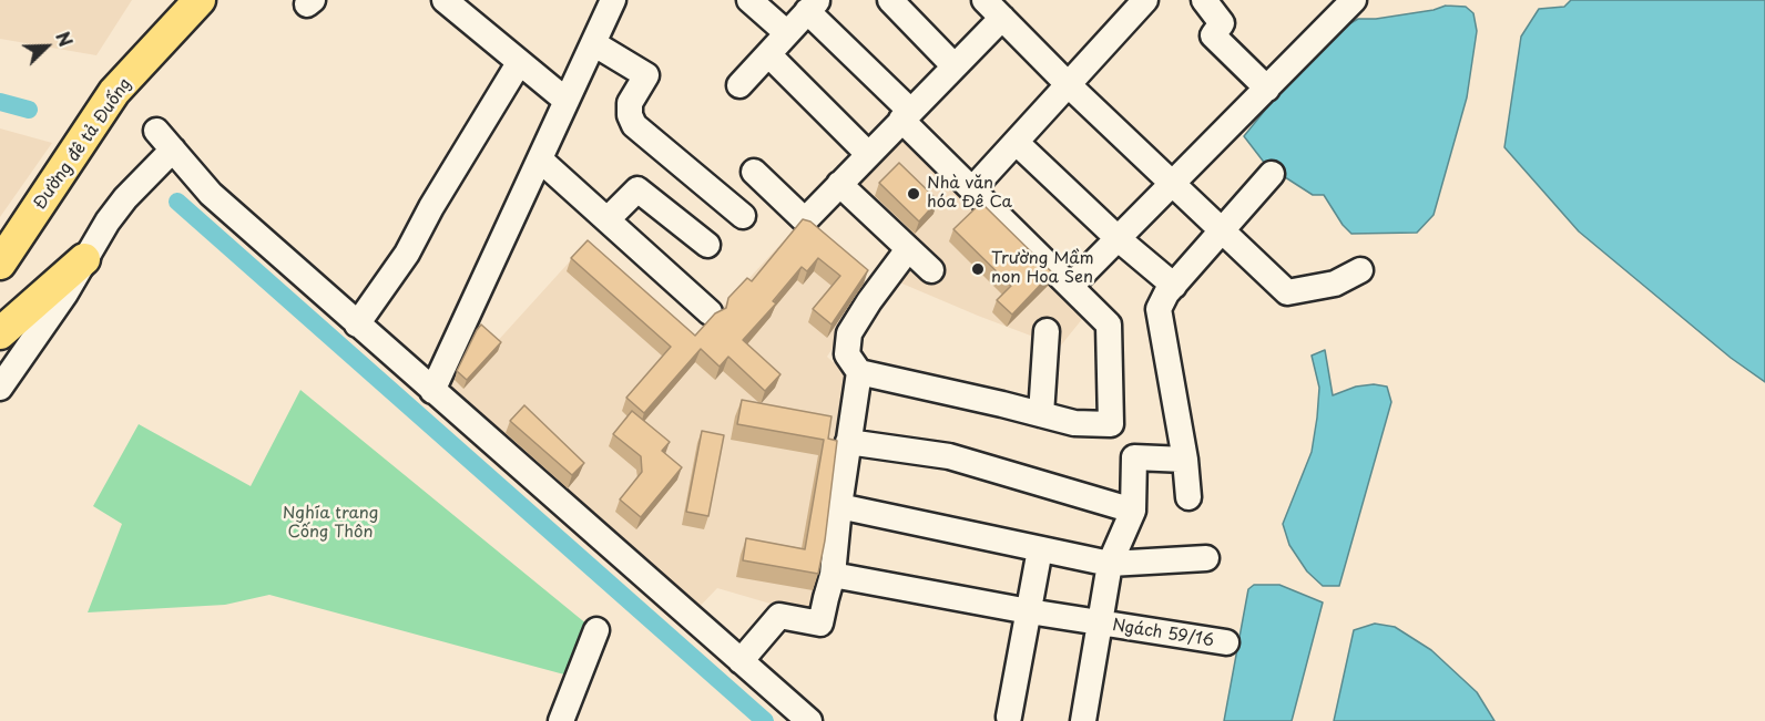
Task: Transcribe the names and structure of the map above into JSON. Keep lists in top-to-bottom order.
{
  "streets": {
    "main road": ["Đường đê tả Đuống"],
    "street": ["Ngách 59/16"]
  },
  "parks": ["Nghĩa trang Cống Thôn"],
  "places": ["Nhà văn hóa Đê Ca", "Trường Mầm non Hoa Sen"],
  "north": "top right"
}
